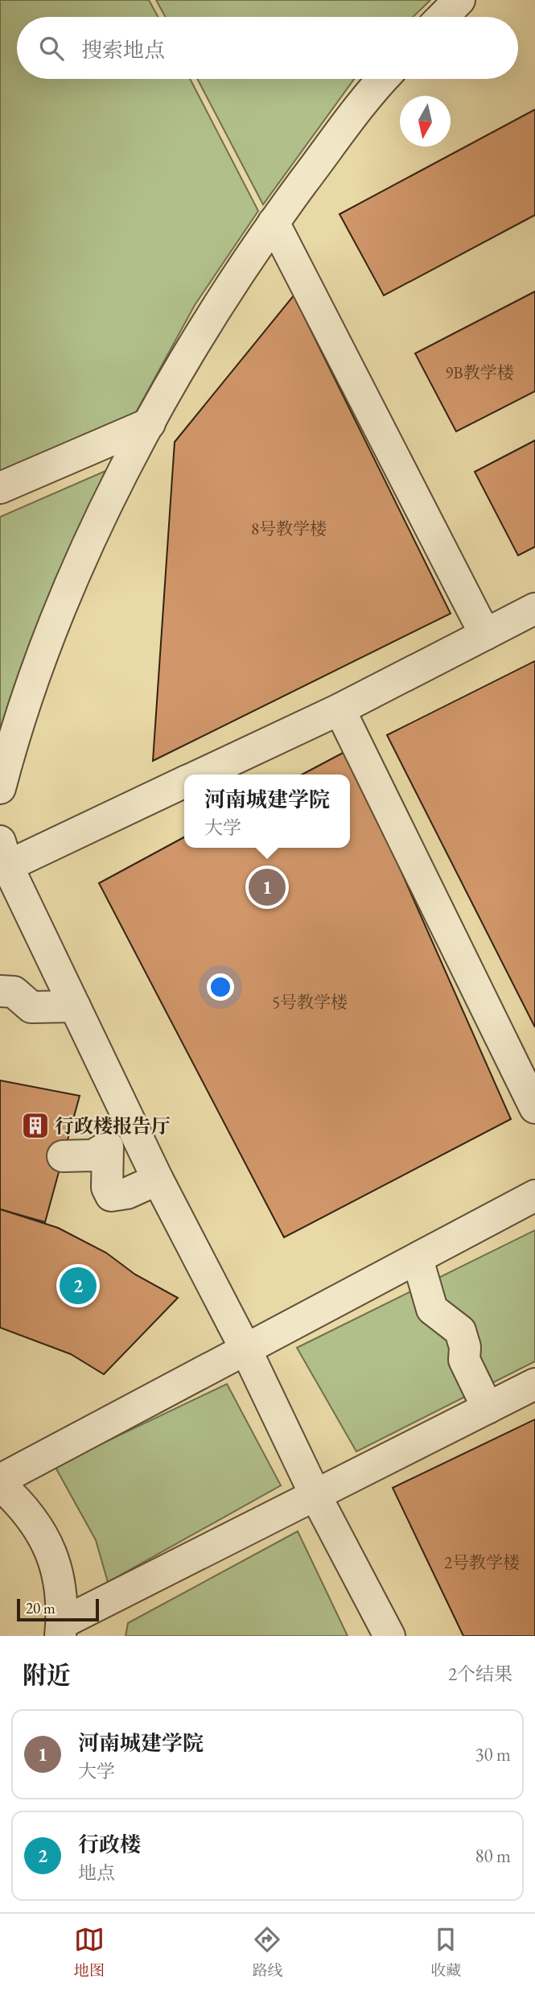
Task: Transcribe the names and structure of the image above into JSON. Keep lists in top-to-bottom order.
{
  "places": {
    "building": ["行政楼报告厅"]
  },
  "house_numbers": [
    "9B教学楼",
    "8号教学楼",
    "5号教学楼",
    "2号教学楼"
  ],
  "scale_bar": "20 m",
  "north": "bottom",
  "page": {
    "search": "搜索地点",
    "popup": ["河南城建学院", "大学"],
    "pins": ["1", "2"],
    "scale": "20 m",
    "heading": ["附近", "2个结果"],
    "list": [
      {
        "mark": "1",
        "name": "河南城建学院",
        "note": "大学",
        "value": "30 m"
      },
      {
        "mark": "2",
        "name": "行政楼",
        "note": "地点",
        "value": "80 m"
      }
    ],
    "nav": ["地图", "路线", "收藏"]
  }
}
